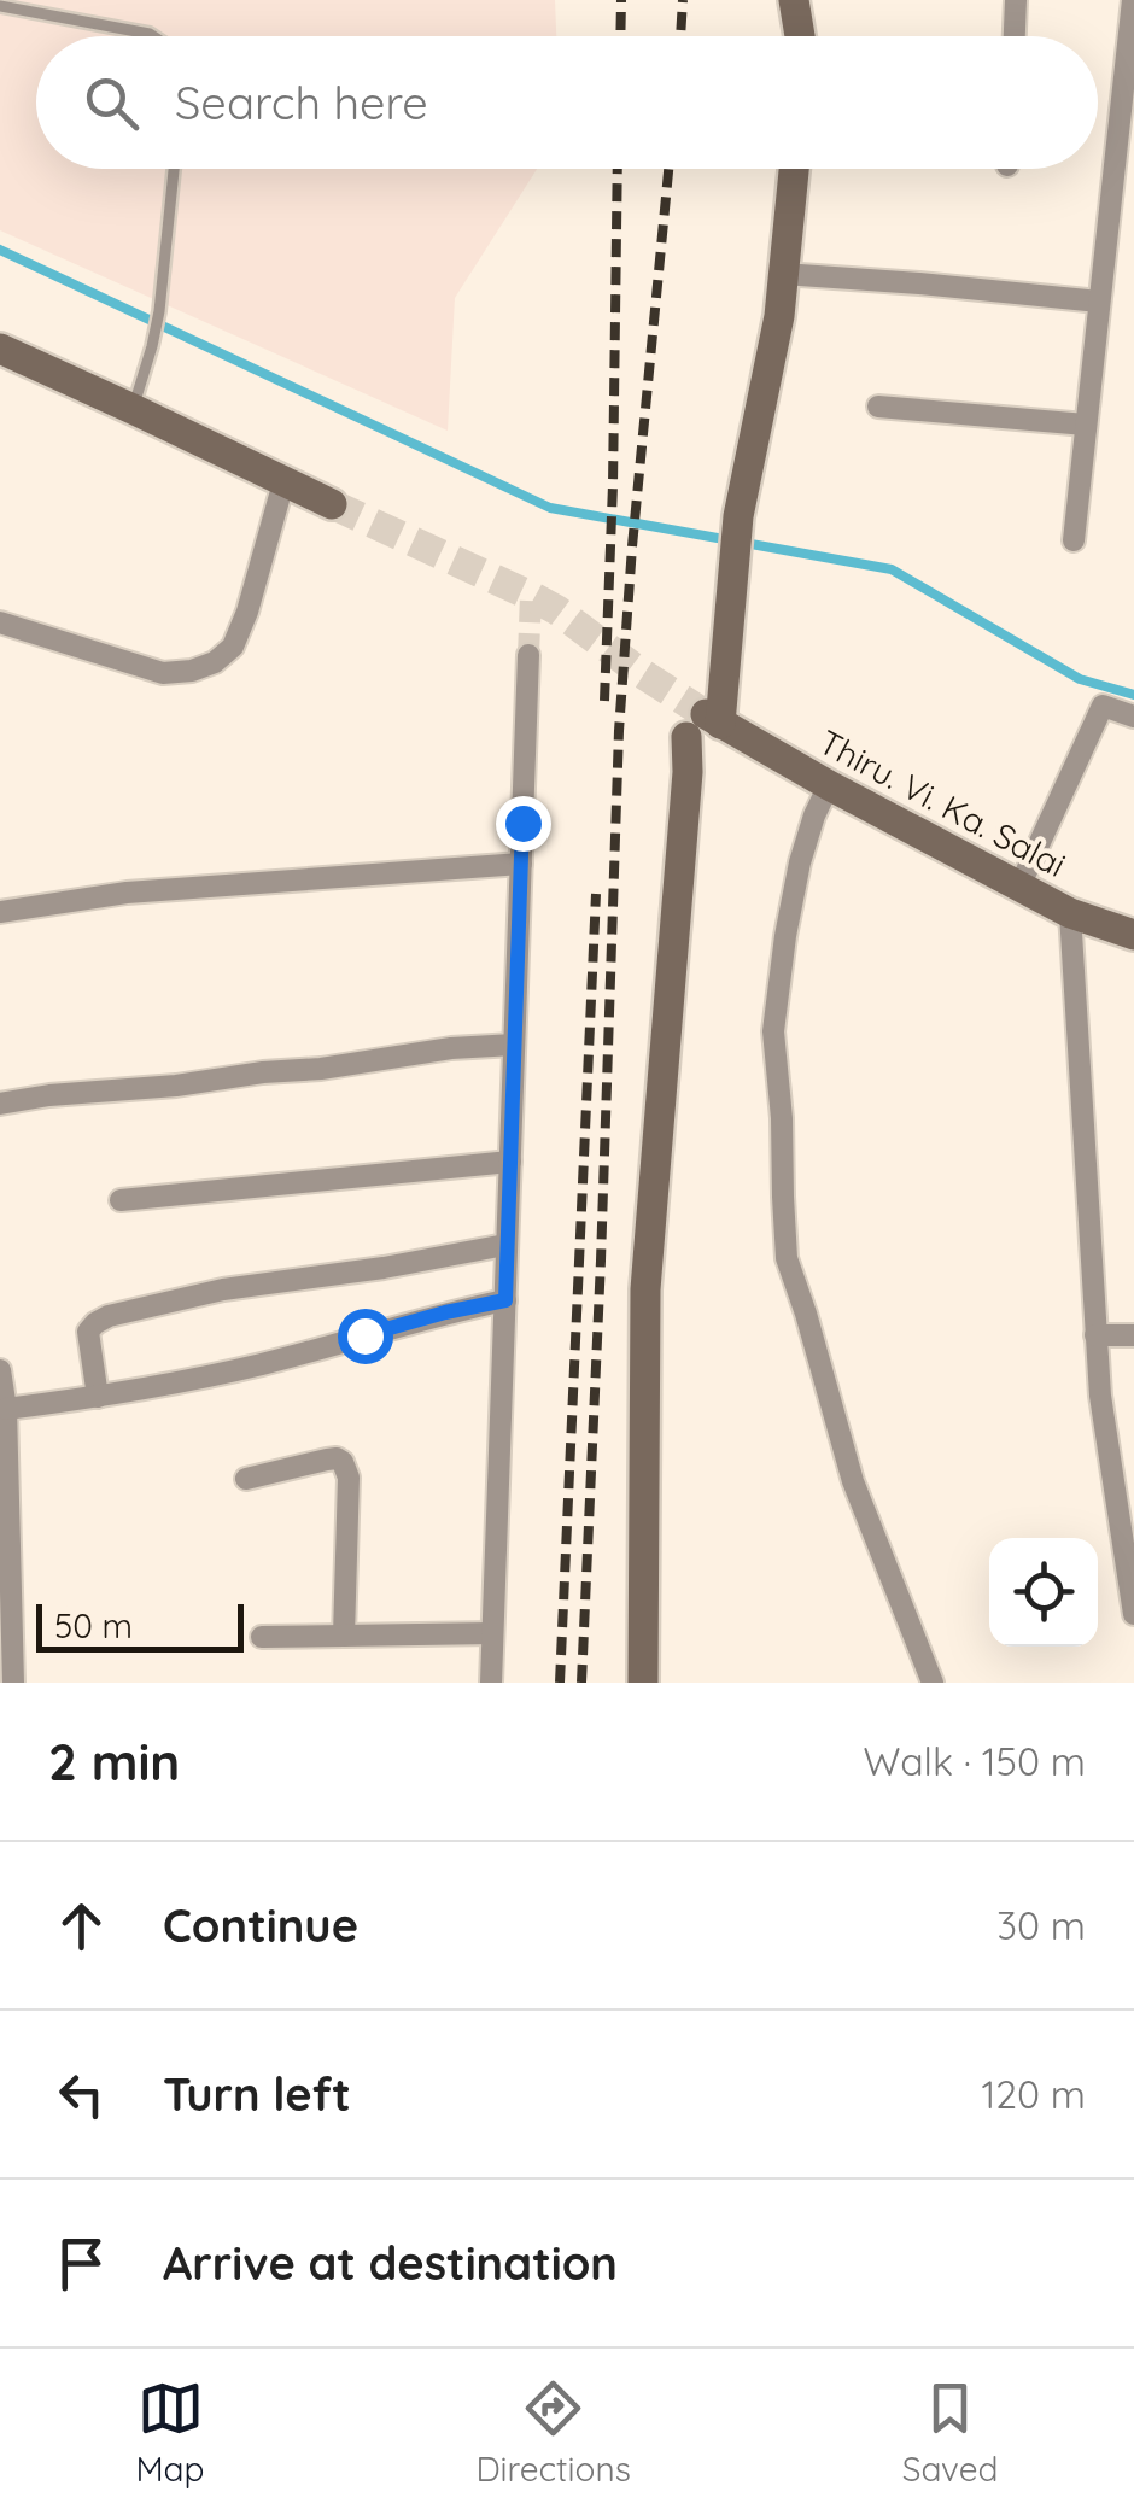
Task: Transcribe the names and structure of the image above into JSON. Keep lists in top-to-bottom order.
{
  "streets": {
    "street": ["Thiru. Vi. Ka. Salai"]
  },
  "scale_bar": "50 m",
  "page": {
    "search": "Search here",
    "scale": "50 m",
    "heading": ["2 min", "Walk · 150 m"],
    "list": [
      ["Continue", "30 m"],
      ["Turn left", "120 m"],
      "Arrive at destination"
    ],
    "nav": ["Map", "Directions", "Saved"]
  }
}
